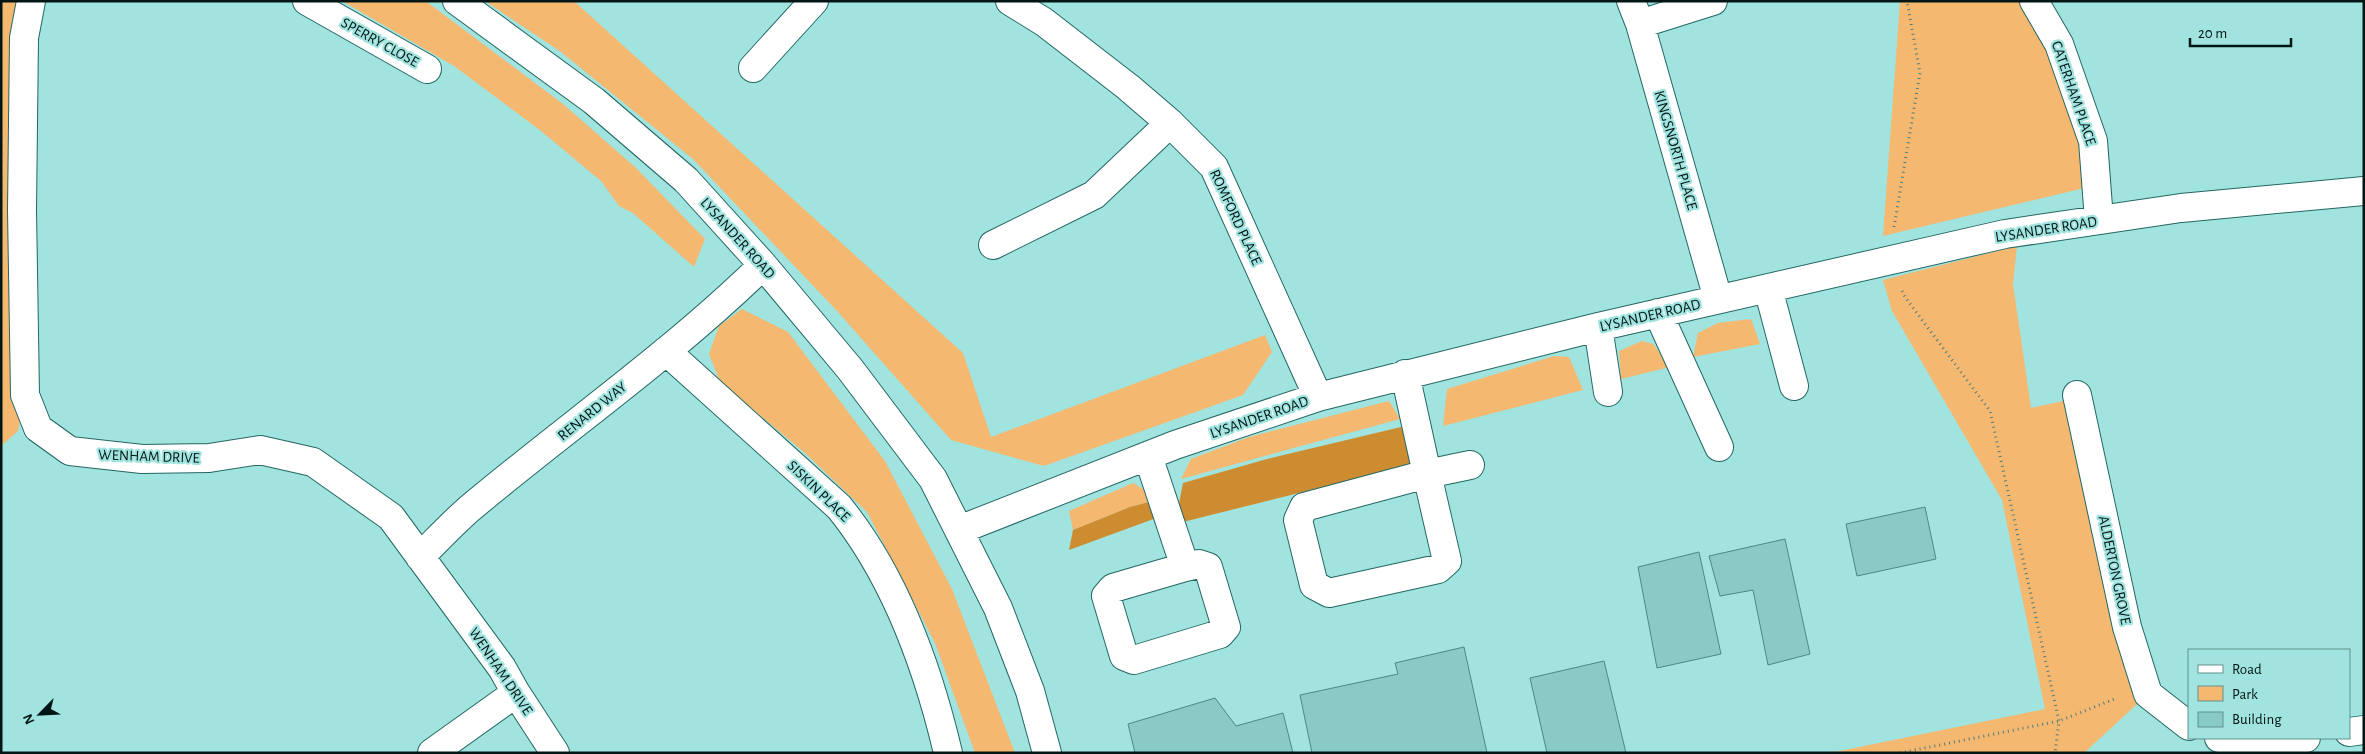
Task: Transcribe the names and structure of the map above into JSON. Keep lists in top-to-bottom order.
{
  "streets": {
    "street": [
      "SPERRY CLOSE",
      "CATERHAM PLACE",
      "KINGSNORTH PLACE",
      "ROMFORD PLACE",
      "LYSANDER ROAD",
      "RENARD WAY",
      "WENHAM DRIVE",
      "SISKIN PLACE",
      "ALDERTON GROVE"
    ]
  },
  "crossings": [
    ["CATERHAM PLACE", "LYSANDER ROAD"],
    ["KINGSNORTH PLACE", "LYSANDER ROAD"],
    ["ROMFORD PLACE", "LYSANDER ROAD"],
    ["LYSANDER ROAD", "RENARD WAY"],
    ["RENARD WAY", "WENHAM DRIVE"],
    ["RENARD WAY", "SISKIN PLACE"]
  ],
  "legend": ["Road", "Park", "Building"],
  "scale_bar": "20 m",
  "north": "bottom left"
}
